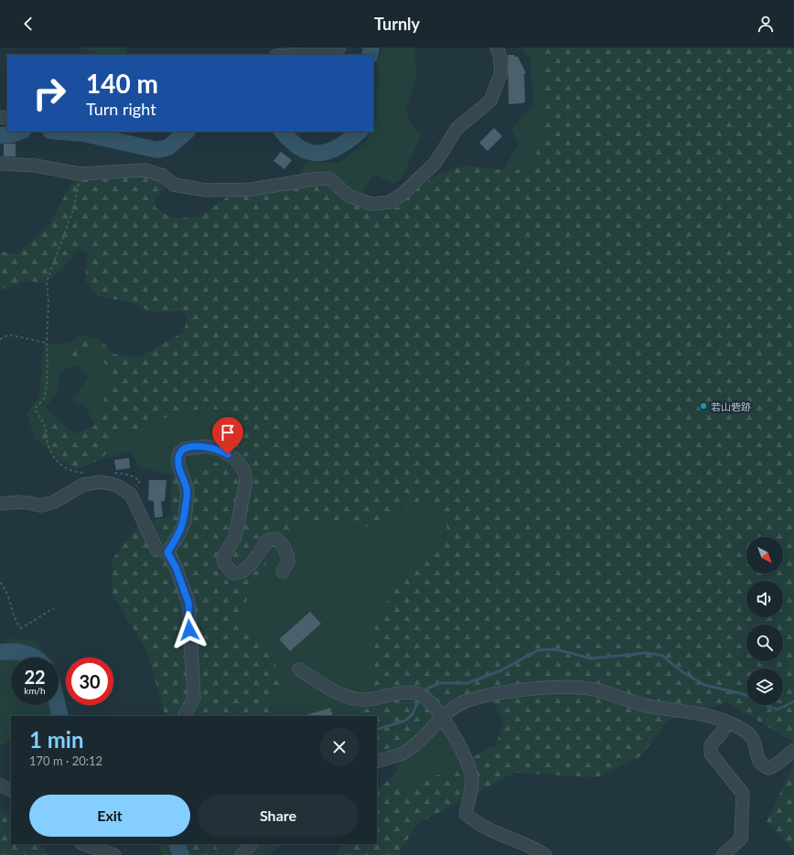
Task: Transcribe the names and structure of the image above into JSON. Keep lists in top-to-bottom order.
{
  "places": ["若山砦跡"],
  "north": "bottom right",
  "page": {
    "header": "Turnly",
    "turn": ["140 m", "Turn right"],
    "speed": "22 km/h",
    "limit": "30",
    "heading": ["1 min", "170 m · 20:12"],
    "buttons": ["Exit", "Share"]
  }
}
